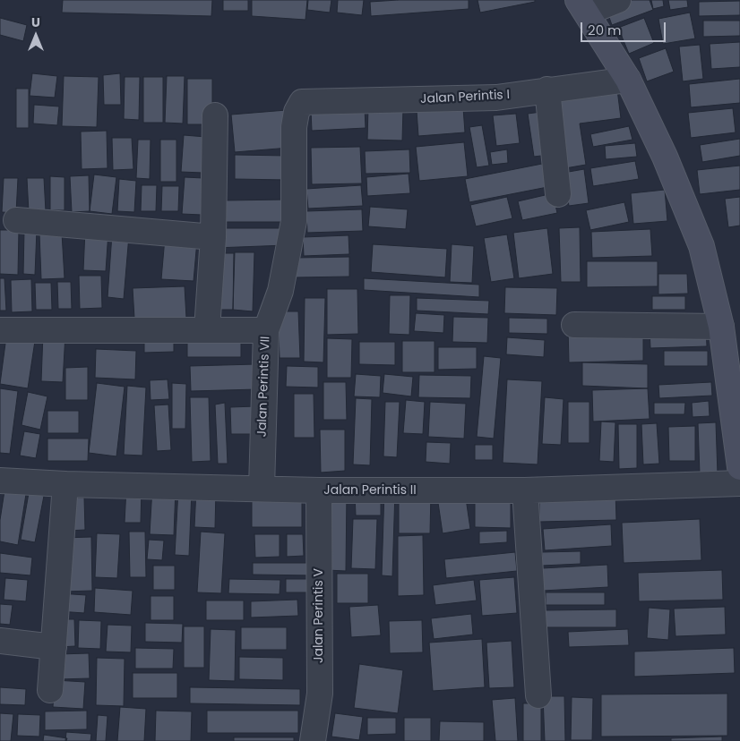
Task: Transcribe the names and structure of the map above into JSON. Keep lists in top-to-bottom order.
{
  "streets": {
    "street": [
      "Jalan Perintis I",
      "Jalan Perintis VII",
      "Jalan Perintis II",
      "Jalan Perintis V"
    ]
  },
  "crossings": [
    ["Jalan Perintis I", "Jalan Perintis VII"],
    ["Jalan Perintis VII", "Jalan Perintis II"],
    ["Jalan Perintis II", "Jalan Perintis V"]
  ],
  "scale_bar": "20 m",
  "north": "top"
}
